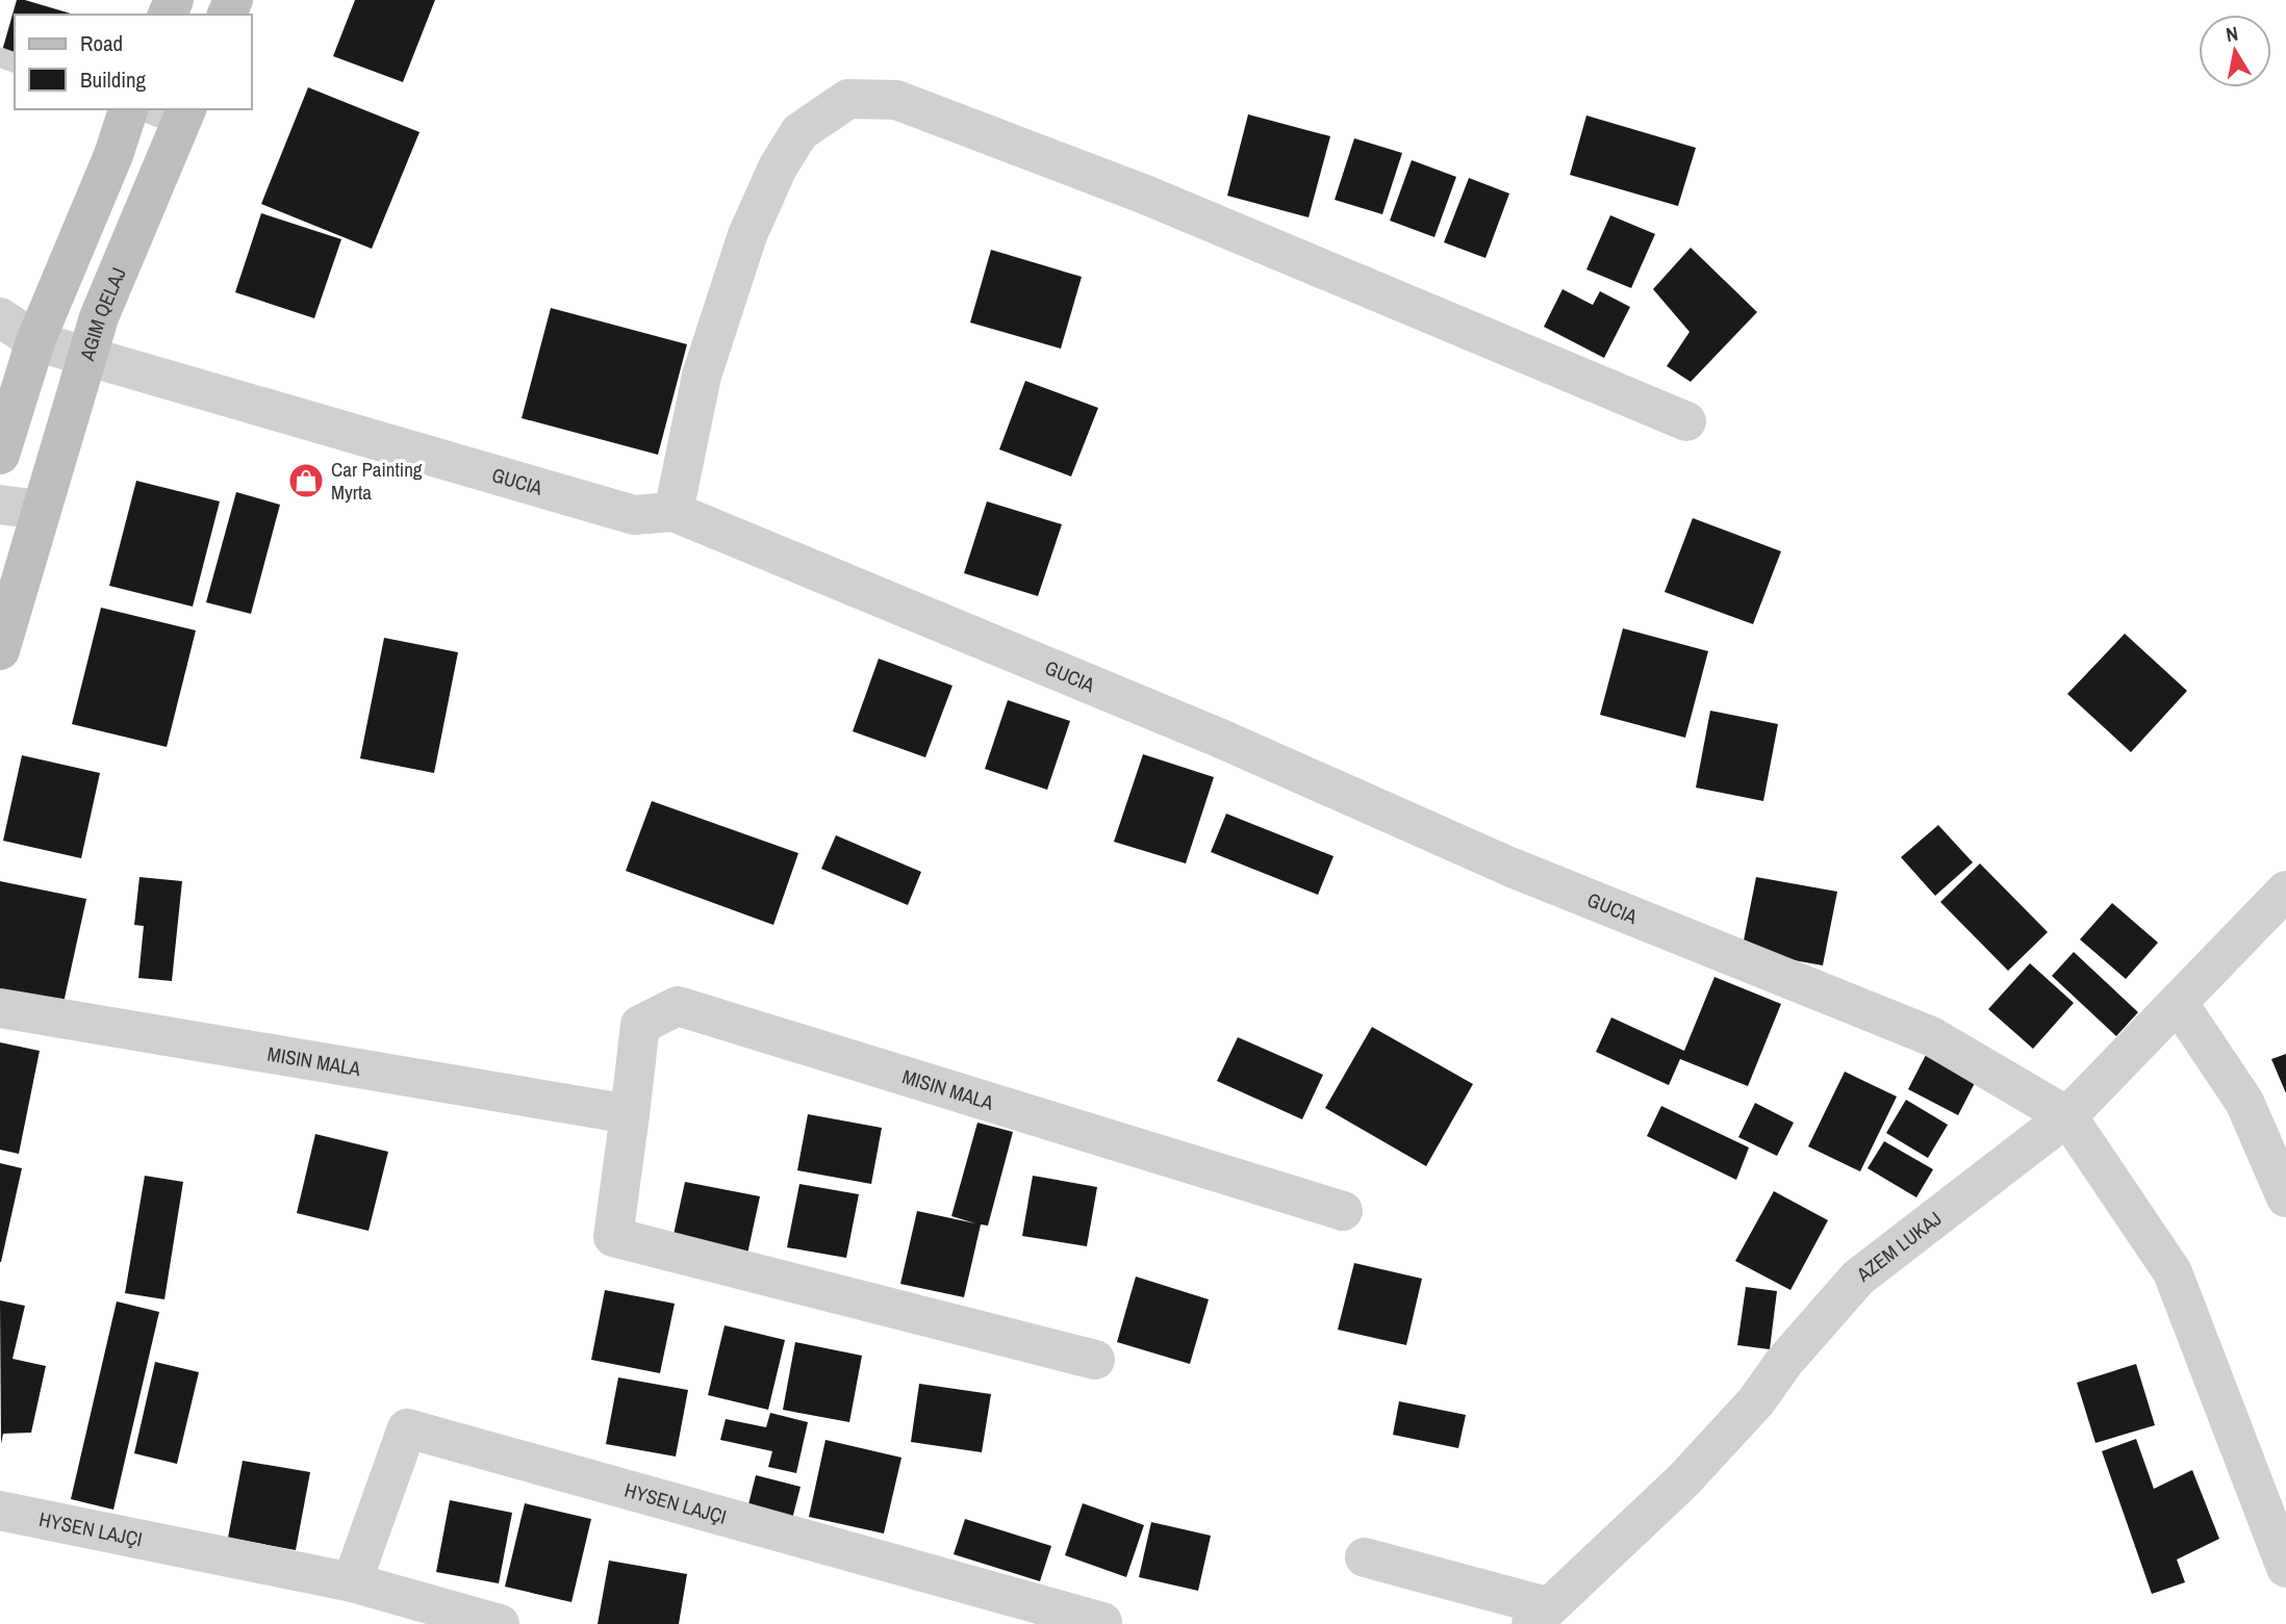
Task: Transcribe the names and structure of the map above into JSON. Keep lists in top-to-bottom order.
{
  "streets": {
    "main road": ["AGIM QELAJ"],
    "street": [
      "GUCIA",
      "MISIN MALA",
      "AZEM LUKAJ",
      "HYSEN LAJÇI"
    ]
  },
  "crossings": [
    ["AGIM QELAJ", "GUCIA"],
    ["GUCIA", "AZEM LUKAJ"]
  ],
  "places": {
    "shop": ["Car Painting Myrta"]
  },
  "legend": ["Road", "Building"],
  "north": "top"
}
